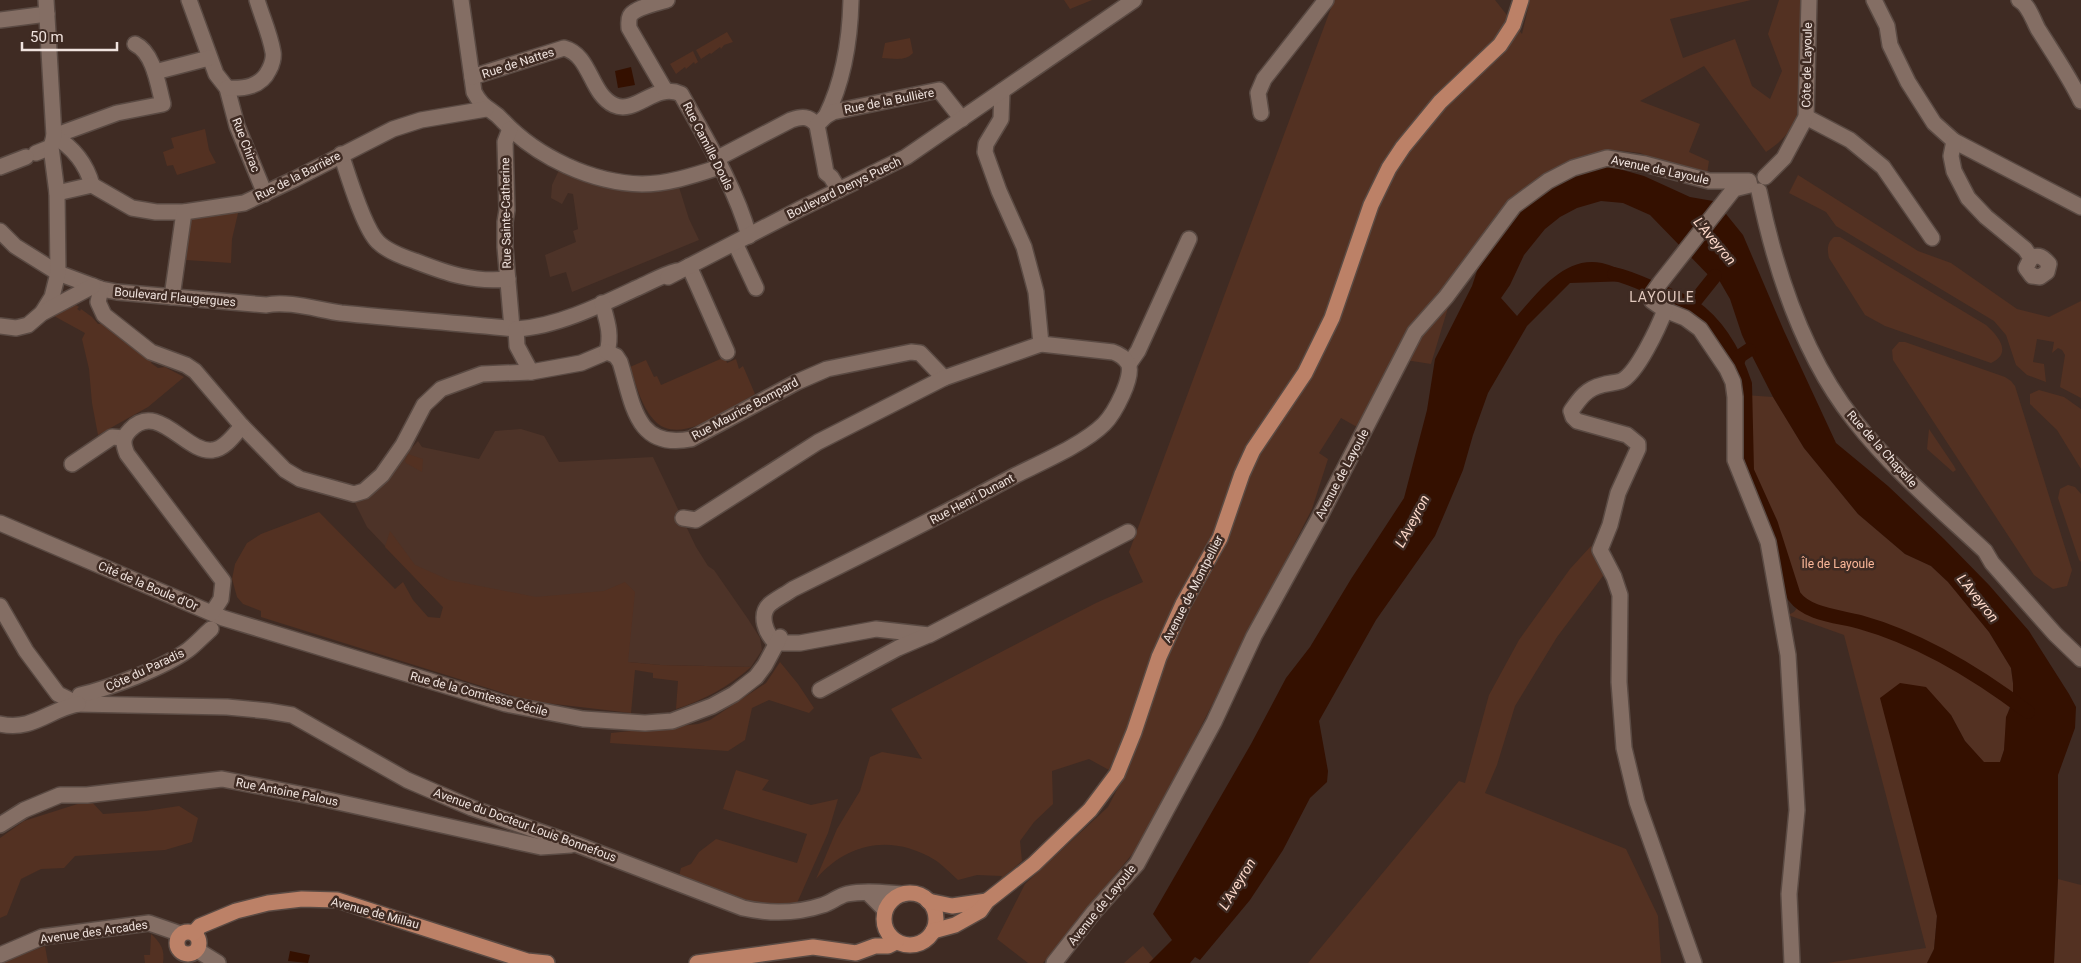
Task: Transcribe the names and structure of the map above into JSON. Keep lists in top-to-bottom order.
{
  "streets": {
    "main road": ["Avenue de Montpellier", "Avenue de Millau"],
    "street": [
      "Rue de Nattes",
      "Côte de Layoule",
      "Rue de la Bullière",
      "Rue Chirac",
      "Rue Camille Douls",
      "Avenue de Layoule",
      "Rue de la Barrière",
      "Boulevard Denys Puech",
      "Rue Sainte-Catherine",
      "Boulevard Flaugergues",
      "Rue Maurice Bompard",
      "Rue de la Chapelle",
      "Rue Henri Dunant",
      "Cité de la Boule d'Or",
      "Côte du Paradis",
      "Rue de la Comtesse Cécile",
      "Rue Antoine Palous",
      "Avenue du Docteur Louis Bonnefous",
      "Avenue des Arcades"
    ]
  },
  "crossings": [
    ["Rue de Nattes", "Rue Camille Douls"],
    ["Côte de Layoule", "Avenue de Layoule"],
    ["Côte de Layoule", "Rue de la Chapelle"],
    ["Rue de la Bullière", "Boulevard Denys Puech"],
    ["Rue Chirac", "Rue de la Barrière"],
    ["Rue Camille Douls", "Boulevard Denys Puech"],
    ["Avenue de Layoule", "Rue de la Chapelle"],
    ["Boulevard Denys Puech", "Rue Sainte-Catherine"],
    ["Boulevard Denys Puech", "Boulevard Flaugergues"],
    ["Rue Sainte-Catherine", "Boulevard Flaugergues"],
    ["Rue Henri Dunant", "Rue de la Comtesse Cécile"],
    ["Cité de la Boule d'Or", "Rue de la Comtesse Cécile"],
    ["Avenue de Montpellier", "Avenue du Docteur Louis Bonnefous"],
    ["Côte du Paradis", "Avenue du Docteur Louis Bonnefous"],
    ["Rue Antoine Palous", "Avenue du Docteur Louis Bonnefous"],
    ["Avenue de Millau", "Avenue des Arcades"]
  ],
  "districts": ["LAYOULE"],
  "water": ["L'Aveyron"],
  "parks": ["Île de Layoule"],
  "scale_bar": "50 m"
}
